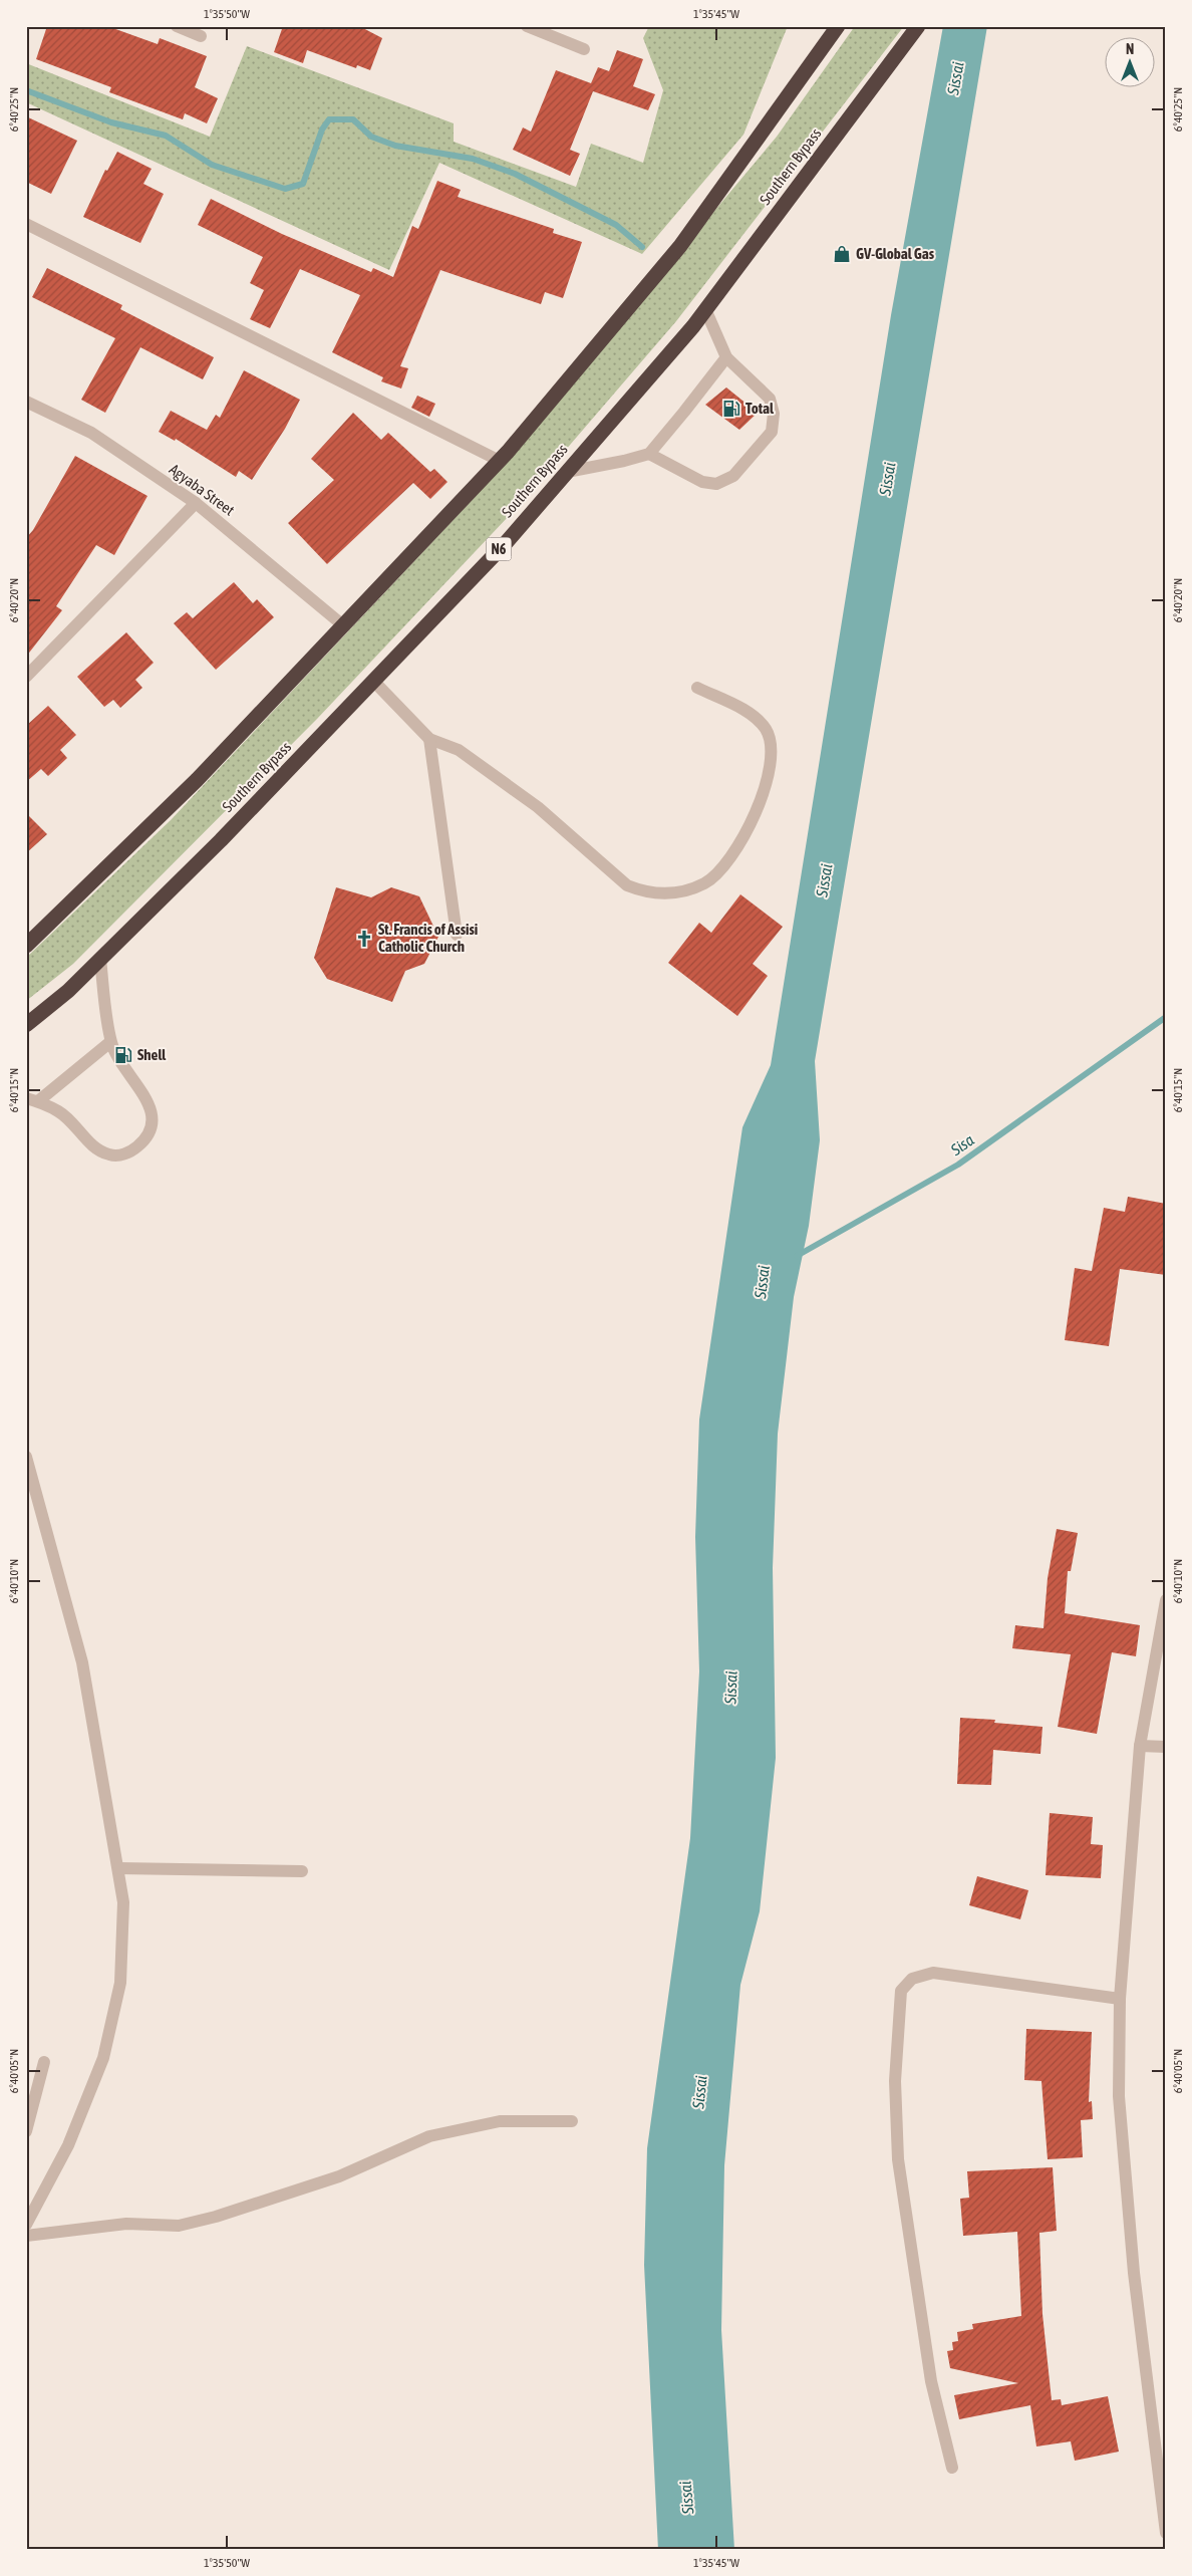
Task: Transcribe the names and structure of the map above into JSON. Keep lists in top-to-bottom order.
{
  "streets": {
    "highway": ["Southern Bypass", "N6"],
    "street": ["Agyaba Street"]
  },
  "water": ["Sissai", "Sisa"],
  "places": {
    "shop": ["GV-Global Gas"],
    "fuel station": ["Total", "Shell"],
    "church": ["St. Francis of Assisi Catholic Church"]
  },
  "north": "top",
  "coordinates": [
    "1°35'50\"W",
    "1°35'45\"W",
    "6°40'25\"N",
    "6°40'20\"N",
    "6°40'15\"N",
    "6°40'10\"N",
    "6°40'05\"N"
  ]
}
